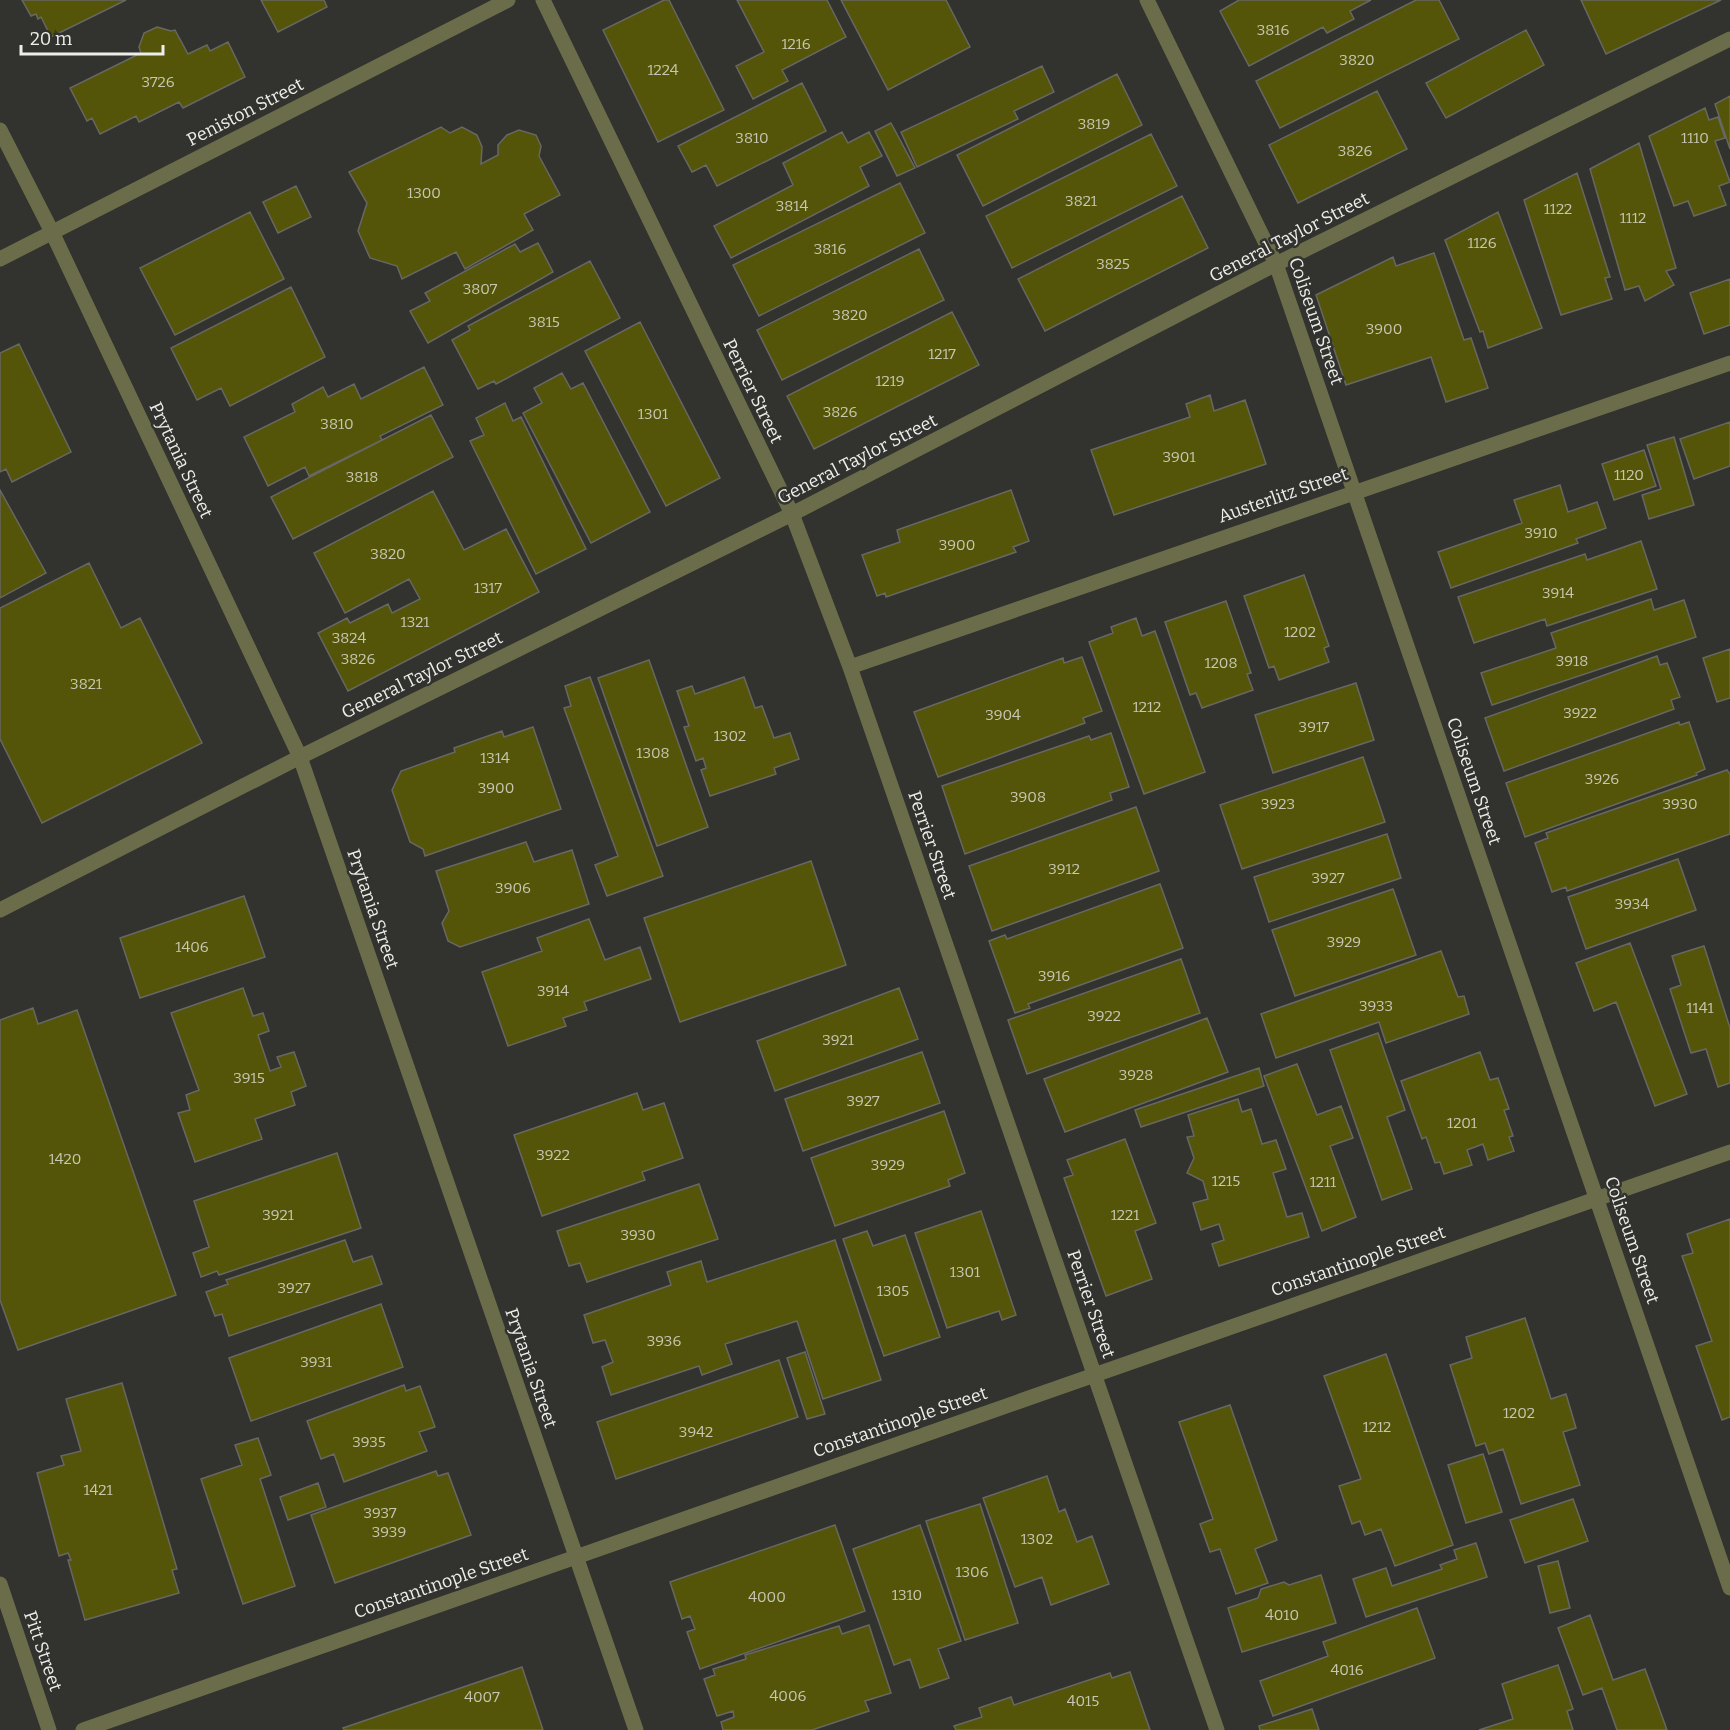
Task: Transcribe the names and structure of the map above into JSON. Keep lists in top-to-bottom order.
{
  "streets": {
    "street": [
      "Peniston Street",
      "General Taylor Street",
      "Coliseum Street",
      "Perrier Street",
      "Prytania Street",
      "Austerlitz Street",
      "Constantinople Street",
      "Pitt Street"
    ]
  },
  "crossings": [
    ["Peniston Street", "Prytania Street"],
    ["General Taylor Street", "Coliseum Street"],
    ["General Taylor Street", "Perrier Street"],
    ["General Taylor Street", "Prytania Street"],
    ["Coliseum Street", "Austerlitz Street"],
    ["Coliseum Street", "Constantinople Street"],
    ["Perrier Street", "Austerlitz Street"],
    ["Perrier Street", "Constantinople Street"],
    ["Prytania Street", "Constantinople Street"]
  ],
  "house_numbers": [
    "3816",
    "1216",
    "3820",
    "1224",
    "3726",
    "3819",
    "3810",
    "1110",
    "3826",
    "1300",
    "3821",
    "3814",
    "1122",
    "1112",
    "1126",
    "3816",
    "3825",
    "3807",
    "3820",
    "3815",
    "3900",
    "1217",
    "1219",
    "3826",
    "1301",
    "3810",
    "3901",
    "1120",
    "3818",
    "3910",
    "3900",
    "3820",
    "1317",
    "3914",
    "1321",
    "1202",
    "3824",
    "3826",
    "3918",
    "1208",
    "3821",
    "1212",
    "3922",
    "3904",
    "3917",
    "1302",
    "1308",
    "1314",
    "3926",
    "3900",
    "3908",
    "3923",
    "3930",
    "3912",
    "3927",
    "3906",
    "3934",
    "3929",
    "1406",
    "3916",
    "3914",
    "3933",
    "1141",
    "3922",
    "3921",
    "3928",
    "3915",
    "3927",
    "1201",
    "3922",
    "1420",
    "3929",
    "1215",
    "1211",
    "3921",
    "1221",
    "3930",
    "1301",
    "3927",
    "1305",
    "3936",
    "3931",
    "1202",
    "1212",
    "3942",
    "3935",
    "1421",
    "3937",
    "3939",
    "1302",
    "1306",
    "1310",
    "4000",
    "4010",
    "4016",
    "4006",
    "4007",
    "4015"
  ],
  "scale_bar": "20 m"
}
